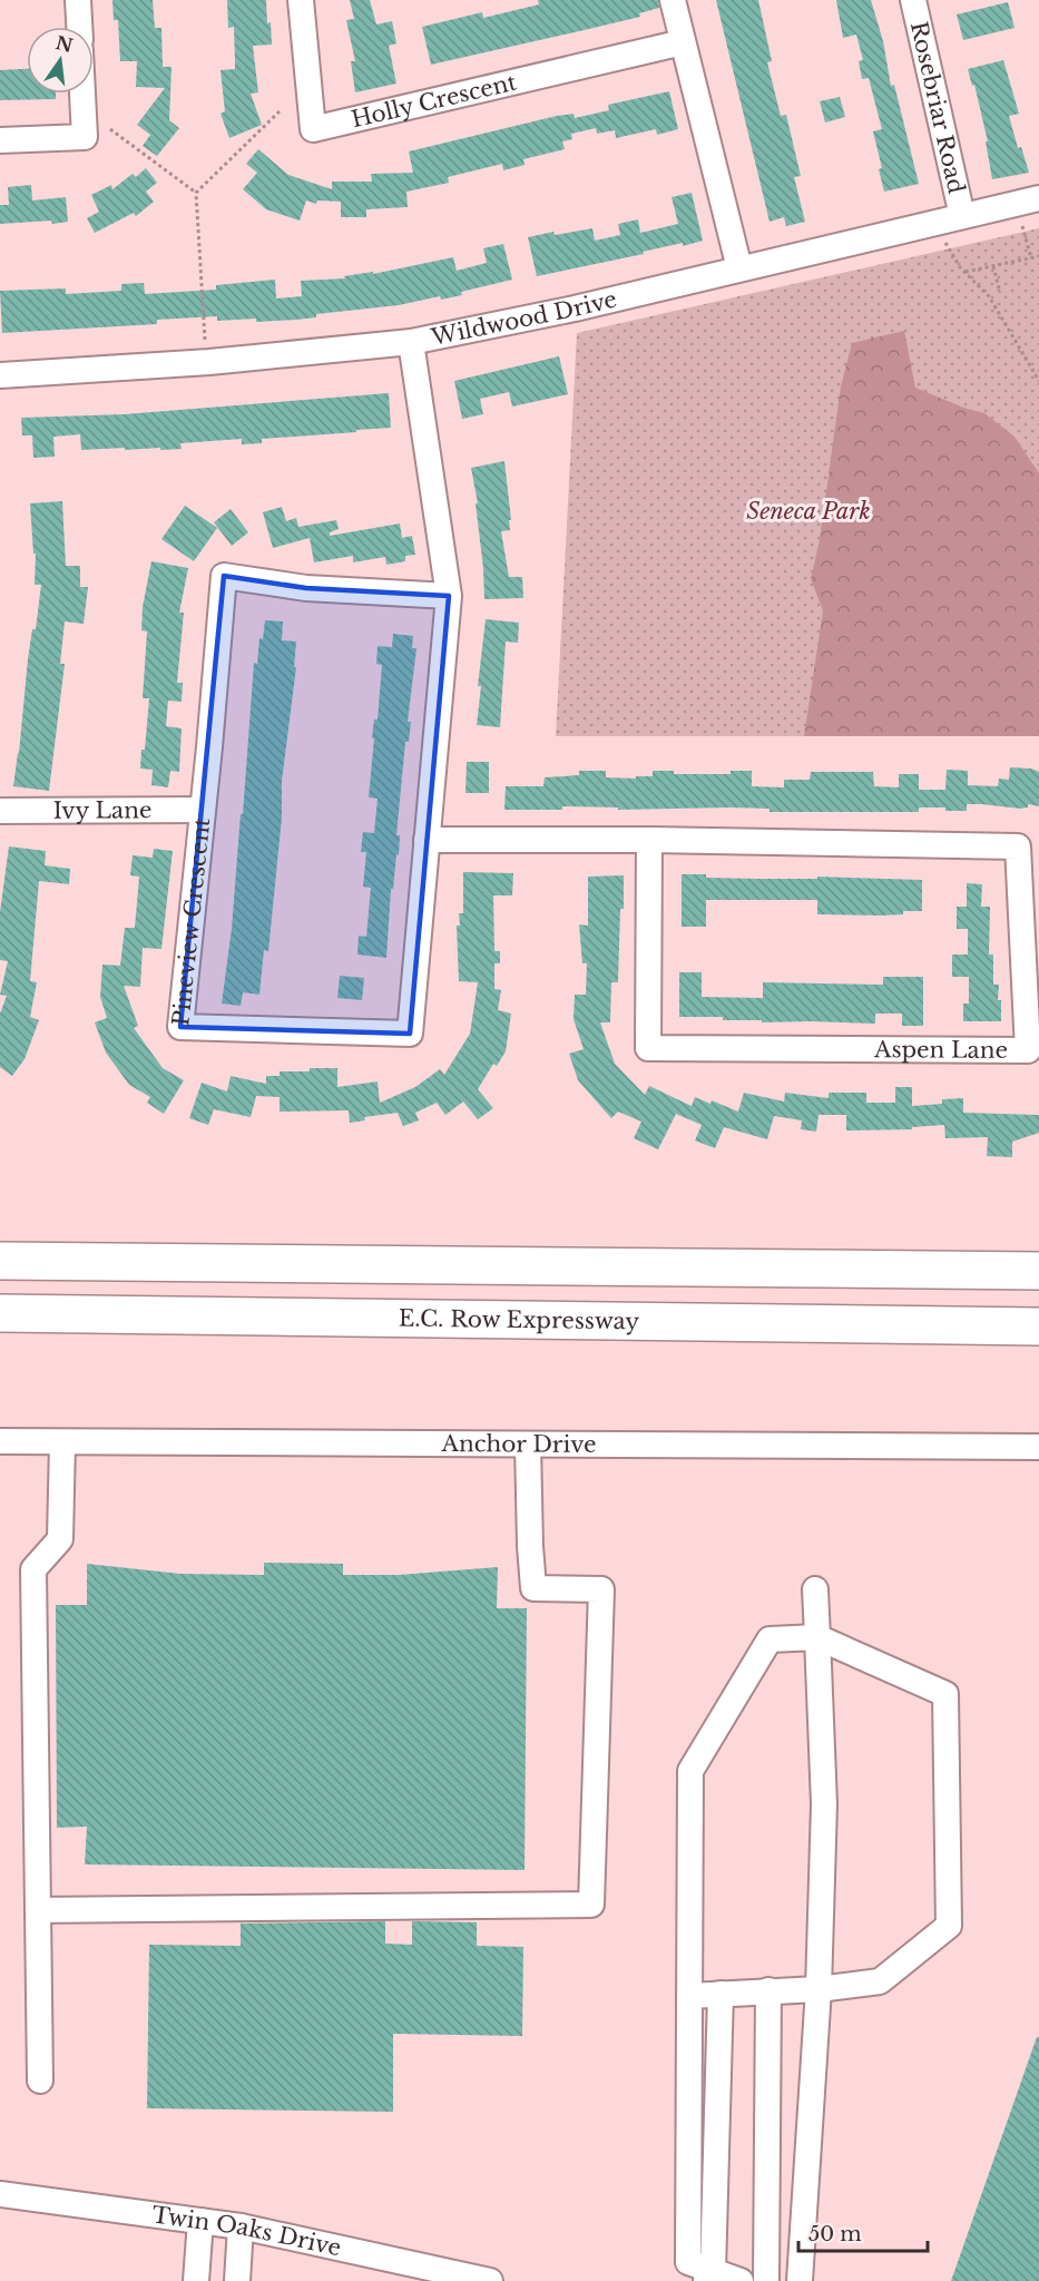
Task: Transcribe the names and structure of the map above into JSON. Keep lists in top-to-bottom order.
{
  "streets": {
    "highway": ["E.C. Row Expressway"],
    "street": [
      "Holly Crescent",
      "Rosebriar Road",
      "Wildwood Drive",
      "Ivy Lane",
      "Pineview Crescent",
      "Aspen Lane",
      "Anchor Drive",
      "Twin Oaks Drive"
    ]
  },
  "crossings": [
    ["Rosebriar Road", "Wildwood Drive"],
    ["Wildwood Drive", "Pineview Crescent"],
    ["Ivy Lane", "Pineview Crescent"],
    ["Pineview Crescent", "Aspen Lane"]
  ],
  "parks": ["Seneca Park"],
  "scale_bar": "50 m",
  "north": "top"
}
